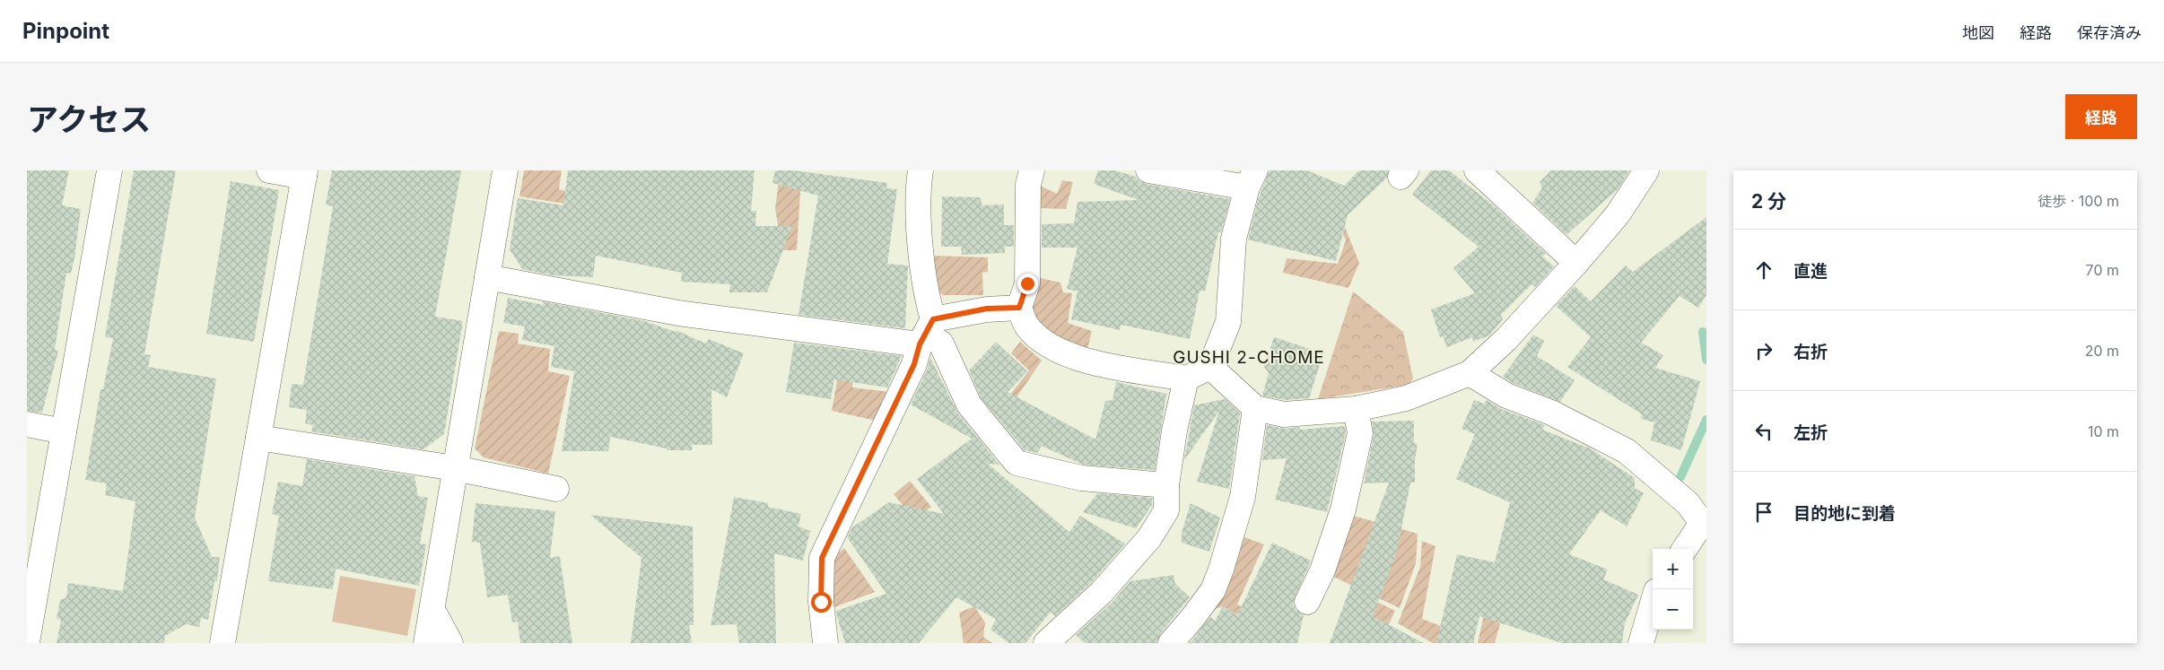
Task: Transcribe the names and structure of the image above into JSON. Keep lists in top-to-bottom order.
{
  "districts": ["GUSHI 2-CHOME"],
  "page": {
    "header": "Pinpoint",
    "nav": ["地図", "経路", "保存済み"],
    "title": "アクセス",
    "buttons": "経路",
    "heading": ["2 分", "徒歩 · 100 m"],
    "list": [
      ["直進", "70 m"],
      ["右折", "20 m"],
      ["左折", "10 m"],
      "目的地に到着"
    ],
    "map_buttons": ["+", "−"]
  }
}
